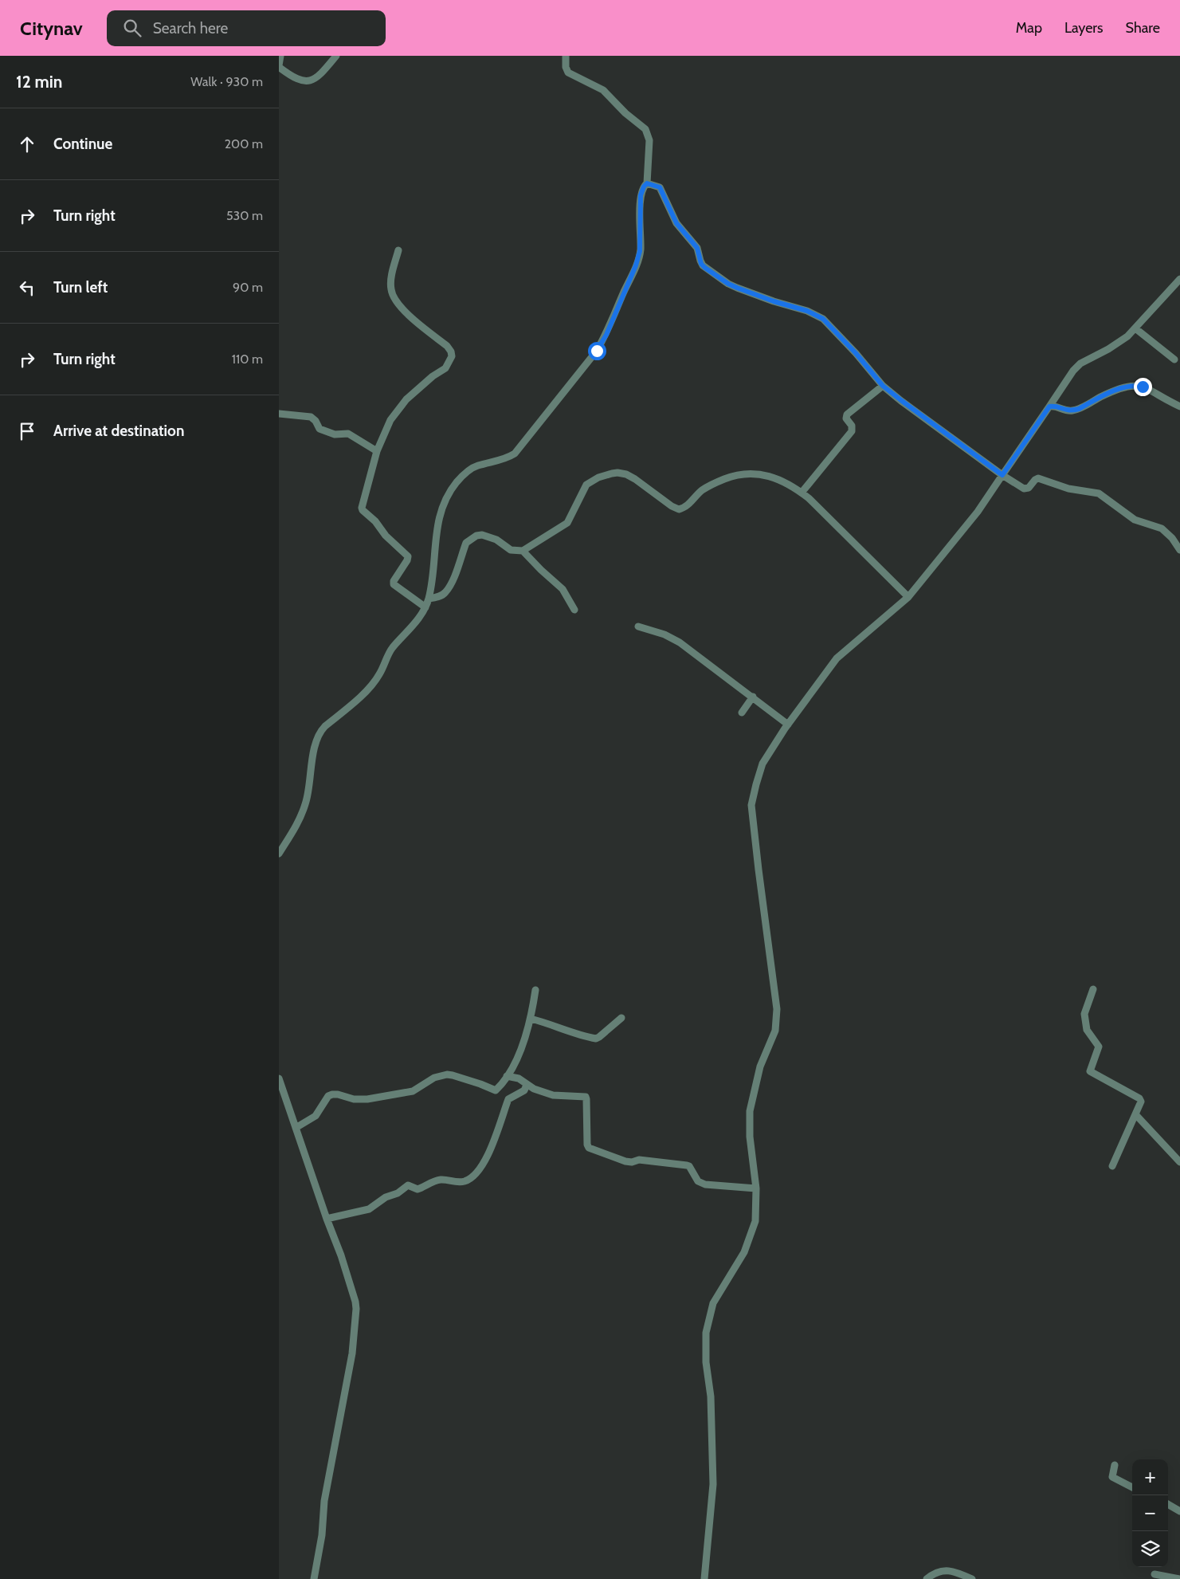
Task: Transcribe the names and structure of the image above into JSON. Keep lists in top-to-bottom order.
{
  "page": {
    "header": "Citynav",
    "search": "Search here",
    "nav": ["Map", "Layers", "Share"],
    "heading": ["12 min", "Walk · 930 m"],
    "list": [
      ["Continue", "200 m"],
      ["Turn right", "530 m"],
      ["Turn left", "90 m"],
      ["Turn right", "110 m"],
      "Arrive at destination"
    ],
    "map_buttons": ["+", "−"]
  }
}
